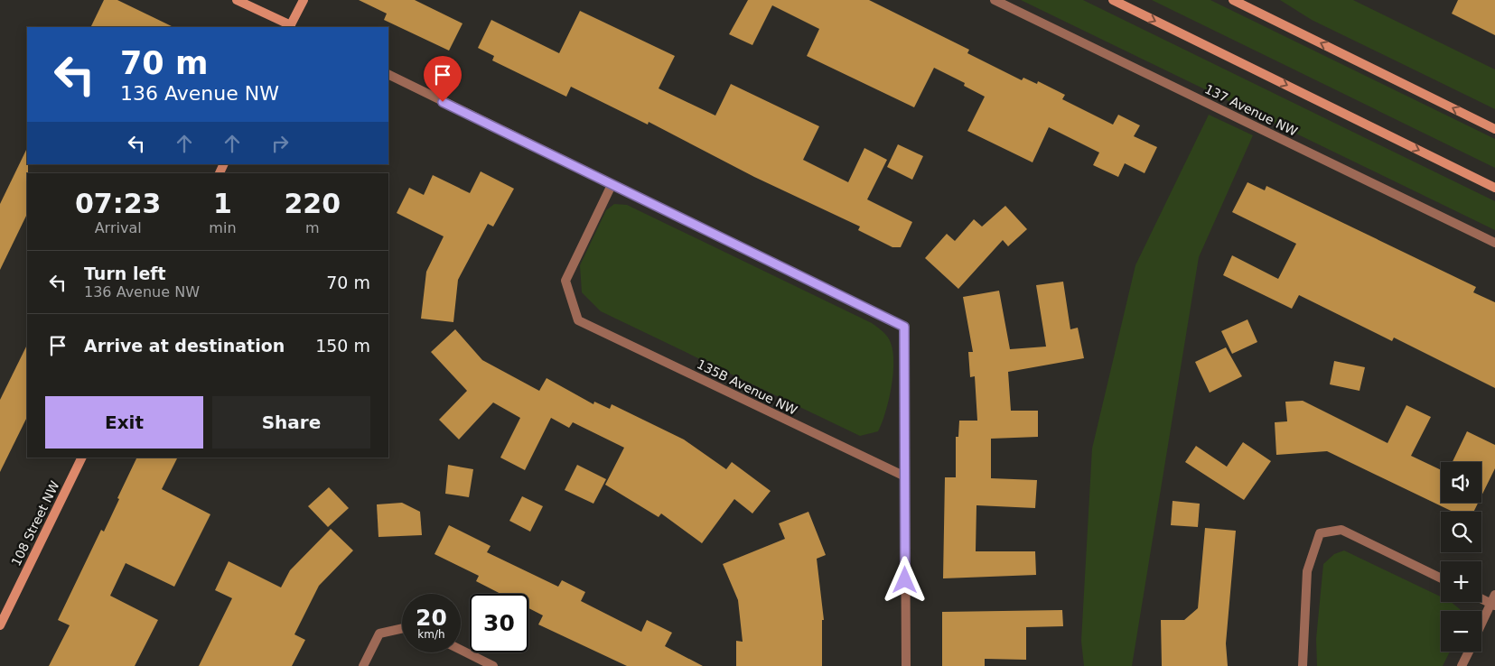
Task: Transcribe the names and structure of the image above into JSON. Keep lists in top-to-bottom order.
{
  "streets": {
    "main road": ["108 Street NW"],
    "street": ["137 Avenue NW", "135B Avenue NW"]
  },
  "page": {
    "turn": ["70 m", "136 Avenue NW"],
    "eta": [
      "07:23",
      "Arrival",
      "1",
      "min",
      "220",
      "m"
    ],
    "list": [
      {
        "name": "Turn left",
        "note": "136 Avenue NW",
        "value": "70 m"
      },
      {
        "name": "Arrive at destination",
        "value": "150 m"
      }
    ],
    "buttons": ["Exit", "Share"],
    "map_buttons": ["+", "−"],
    "speed": "20 km/h",
    "limit": "30"
  }
}
